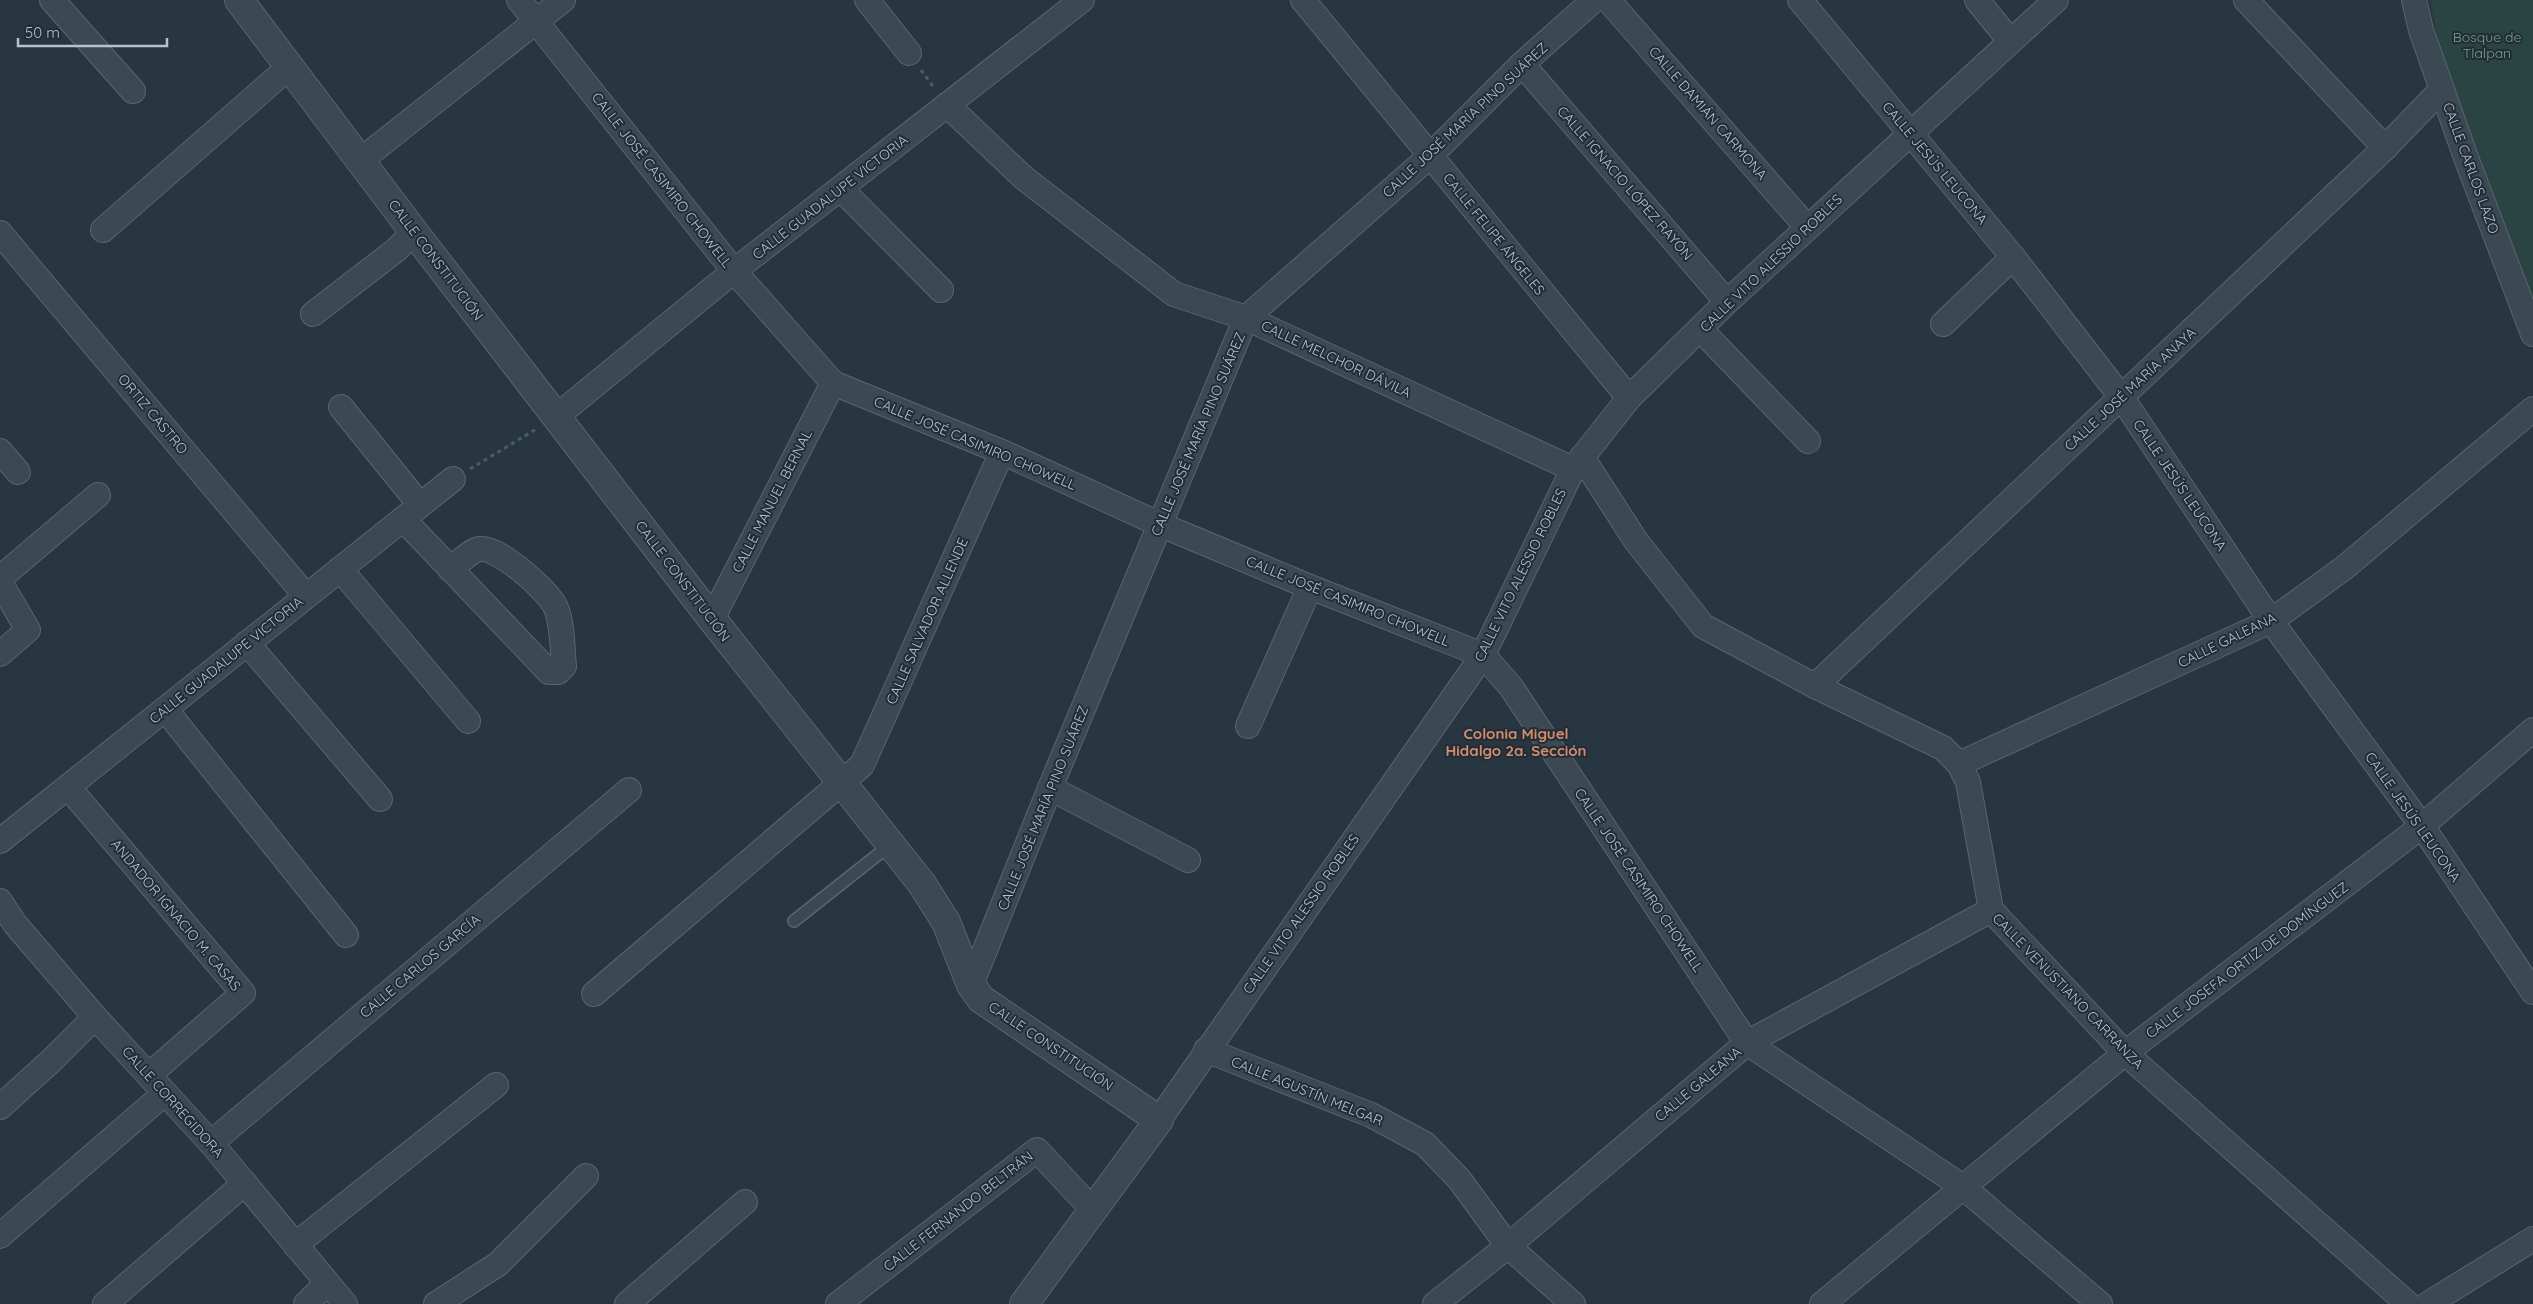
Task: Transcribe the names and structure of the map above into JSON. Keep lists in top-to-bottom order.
{
  "streets": {
    "street": [
      "CALLE DAMIÁN CARMONA",
      "CALLE JOSÉ MARÍA PINO SUÁREZ",
      "CALLE JESÚS LEUCONA",
      "CALLE CARLOS LAZO",
      "CALLE JOSÉ CASIMIRO CHOWELL",
      "CALLE IGNACIO LÓPEZ RAYÓN",
      "CALLE GUADALUPE VICTORIA",
      "CALLE FELIPE ÁNGELES",
      "CALLE CONSTITUCIÓN",
      "CALLE VITO ALESSIO ROBLES",
      "CALLE MELCHOR DÁVILA",
      "CALLE JOSÉ MARÍA ANAYA",
      "ORTIZ CASTRO",
      "CALLE MANUEL BERNAL",
      "CALLE SALVADOR ALLENDE",
      "CALLE GALEANA",
      "ANDADOR IGNACIO M. CASAS",
      "CALLE JOSEFA ORTIZ DE DOMÍNGUEZ",
      "CALLE CARLOS GARCÍA",
      "CALLE VENUSTIANO CARRANZA",
      "CALLE AGUSTÍN MELGAR",
      "CALLE CORREGIDORA",
      "CALLE FERNANDO BELTRÁN"
    ]
  },
  "crossings": [
    ["CALLE DAMIÁN CARMONA", "CALLE VITO ALESSIO ROBLES"],
    ["CALLE JOSÉ MARÍA PINO SUÁREZ", "CALLE JOSÉ CASIMIRO CHOWELL"],
    ["CALLE JOSÉ MARÍA PINO SUÁREZ", "CALLE IGNACIO LÓPEZ RAYÓN"],
    ["CALLE JOSÉ MARÍA PINO SUÁREZ", "CALLE FELIPE ÁNGELES"],
    ["CALLE JOSÉ MARÍA PINO SUÁREZ", "CALLE CONSTITUCIÓN"],
    ["CALLE JOSÉ MARÍA PINO SUÁREZ", "CALLE MELCHOR DÁVILA"],
    ["CALLE JESÚS LEUCONA", "CALLE VITO ALESSIO ROBLES"],
    ["CALLE JESÚS LEUCONA", "CALLE JOSÉ MARÍA ANAYA"],
    ["CALLE JESÚS LEUCONA", "CALLE GALEANA"],
    ["CALLE JESÚS LEUCONA", "CALLE JOSEFA ORTIZ DE DOMÍNGUEZ"],
    ["CALLE CARLOS LAZO", "CALLE JOSÉ MARÍA ANAYA"],
    ["CALLE JOSÉ CASIMIRO CHOWELL", "CALLE GUADALUPE VICTORIA"],
    ["CALLE JOSÉ CASIMIRO CHOWELL", "CALLE VITO ALESSIO ROBLES"],
    ["CALLE JOSÉ CASIMIRO CHOWELL", "CALLE MANUEL BERNAL"],
    ["CALLE JOSÉ CASIMIRO CHOWELL", "CALLE SALVADOR ALLENDE"],
    ["CALLE JOSÉ CASIMIRO CHOWELL", "CALLE GALEANA"],
    ["CALLE JOSÉ CASIMIRO CHOWELL", "CALLE JOSEFA ORTIZ DE DOMÍNGUEZ"],
    ["CALLE IGNACIO LÓPEZ RAYÓN", "CALLE VITO ALESSIO ROBLES"],
    ["CALLE GUADALUPE VICTORIA", "CALLE CONSTITUCIÓN"],
    ["CALLE GUADALUPE VICTORIA", "CALLE MELCHOR DÁVILA"],
    ["CALLE GUADALUPE VICTORIA", "ORTIZ CASTRO"],
    ["CALLE GUADALUPE VICTORIA", "ANDADOR IGNACIO M. CASAS"],
    ["CALLE FELIPE ÁNGELES", "CALLE VITO ALESSIO ROBLES"],
    ["CALLE CONSTITUCIÓN", "CALLE VITO ALESSIO ROBLES"],
    ["CALLE CONSTITUCIÓN", "CALLE MANUEL BERNAL"],
    ["CALLE CONSTITUCIÓN", "CALLE SALVADOR ALLENDE"],
    ["CALLE VITO ALESSIO ROBLES", "CALLE MELCHOR DÁVILA"],
    ["CALLE VITO ALESSIO ROBLES", "CALLE VENUSTIANO CARRANZA"],
    ["CALLE VITO ALESSIO ROBLES", "CALLE AGUSTÍN MELGAR"],
    ["CALLE VITO ALESSIO ROBLES", "CALLE FERNANDO BELTRÁN"],
    ["CALLE MELCHOR DÁVILA", "CALLE VENUSTIANO CARRANZA"],
    ["CALLE JOSÉ MARÍA ANAYA", "CALLE VENUSTIANO CARRANZA"],
    ["CALLE GALEANA", "CALLE VENUSTIANO CARRANZA"],
    ["CALLE GALEANA", "CALLE AGUSTÍN MELGAR"],
    ["ANDADOR IGNACIO M. CASAS", "CALLE CORREGIDORA"],
    ["CALLE JOSEFA ORTIZ DE DOMÍNGUEZ", "CALLE VENUSTIANO CARRANZA"],
    ["CALLE CARLOS GARCÍA", "CALLE CORREGIDORA"]
  ],
  "districts": ["Colonia Miguel Hidalgo 2a. Sección"],
  "parks": ["Bosque de Tlalpan"],
  "scale_bar": "50 m"
}
